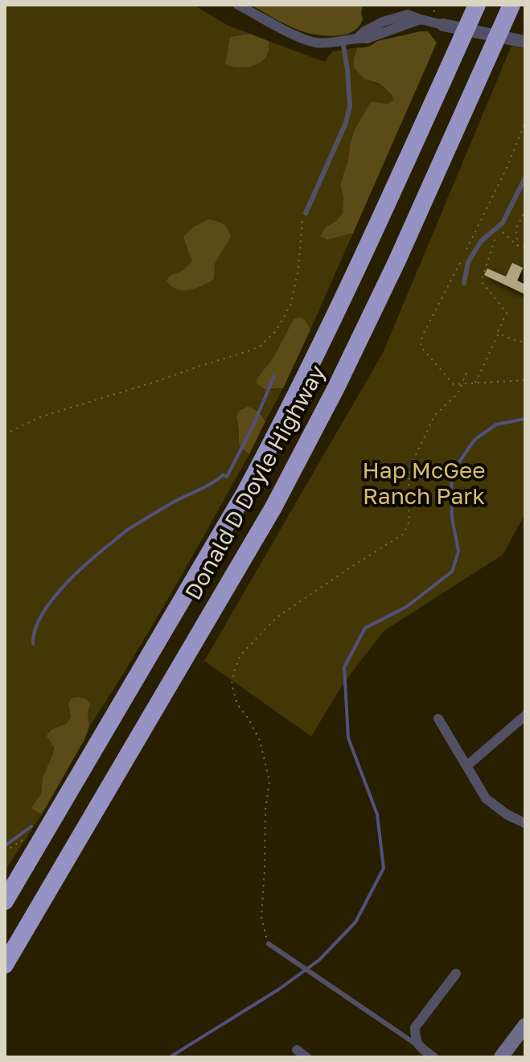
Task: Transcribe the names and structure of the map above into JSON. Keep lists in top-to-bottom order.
{
  "streets": {
    "highway": ["Donald D Doyle Highway"]
  },
  "parks": ["Hap McGee Ranch Park"]
}
